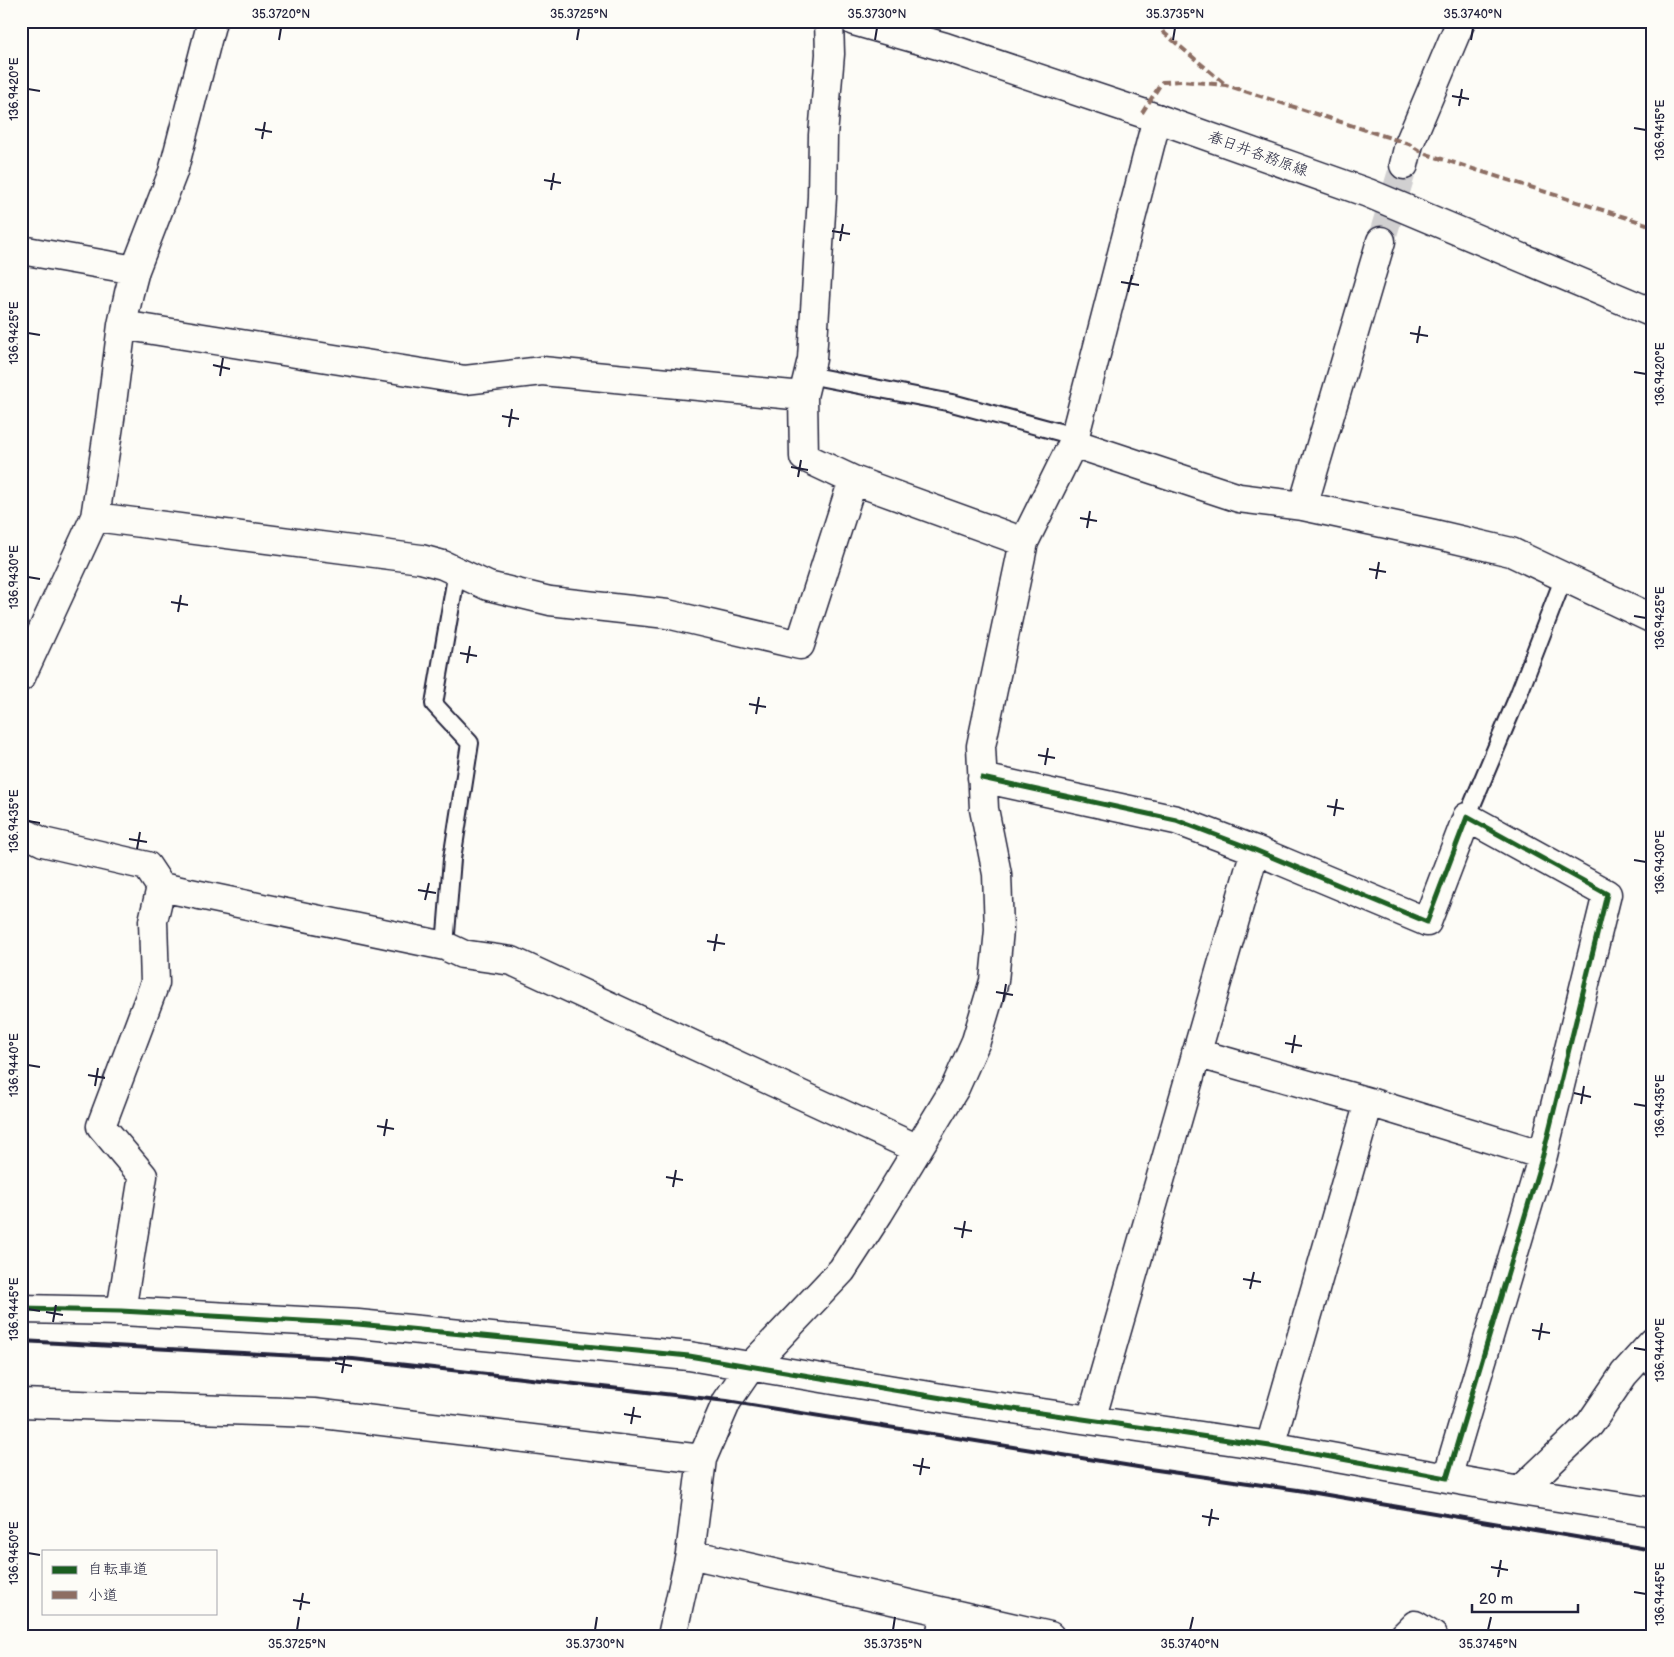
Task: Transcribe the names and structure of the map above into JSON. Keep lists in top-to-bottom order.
{
  "streets": {
    "street": ["春日井各務原線"]
  },
  "legend": ["自転車道", "小道"],
  "scale_bar": "20 m",
  "coordinates": [
    "35.3720°N",
    "35.3725°N",
    "35.3730°N",
    "35.3735°N",
    "35.3740°N",
    "136.9420°E",
    "136.9415°E",
    "136.9425°E",
    "136.9430°E",
    "136.9435°E",
    "136.9440°E",
    "136.9445°E",
    "136.9450°E",
    "35.3745°N"
  ]
}
